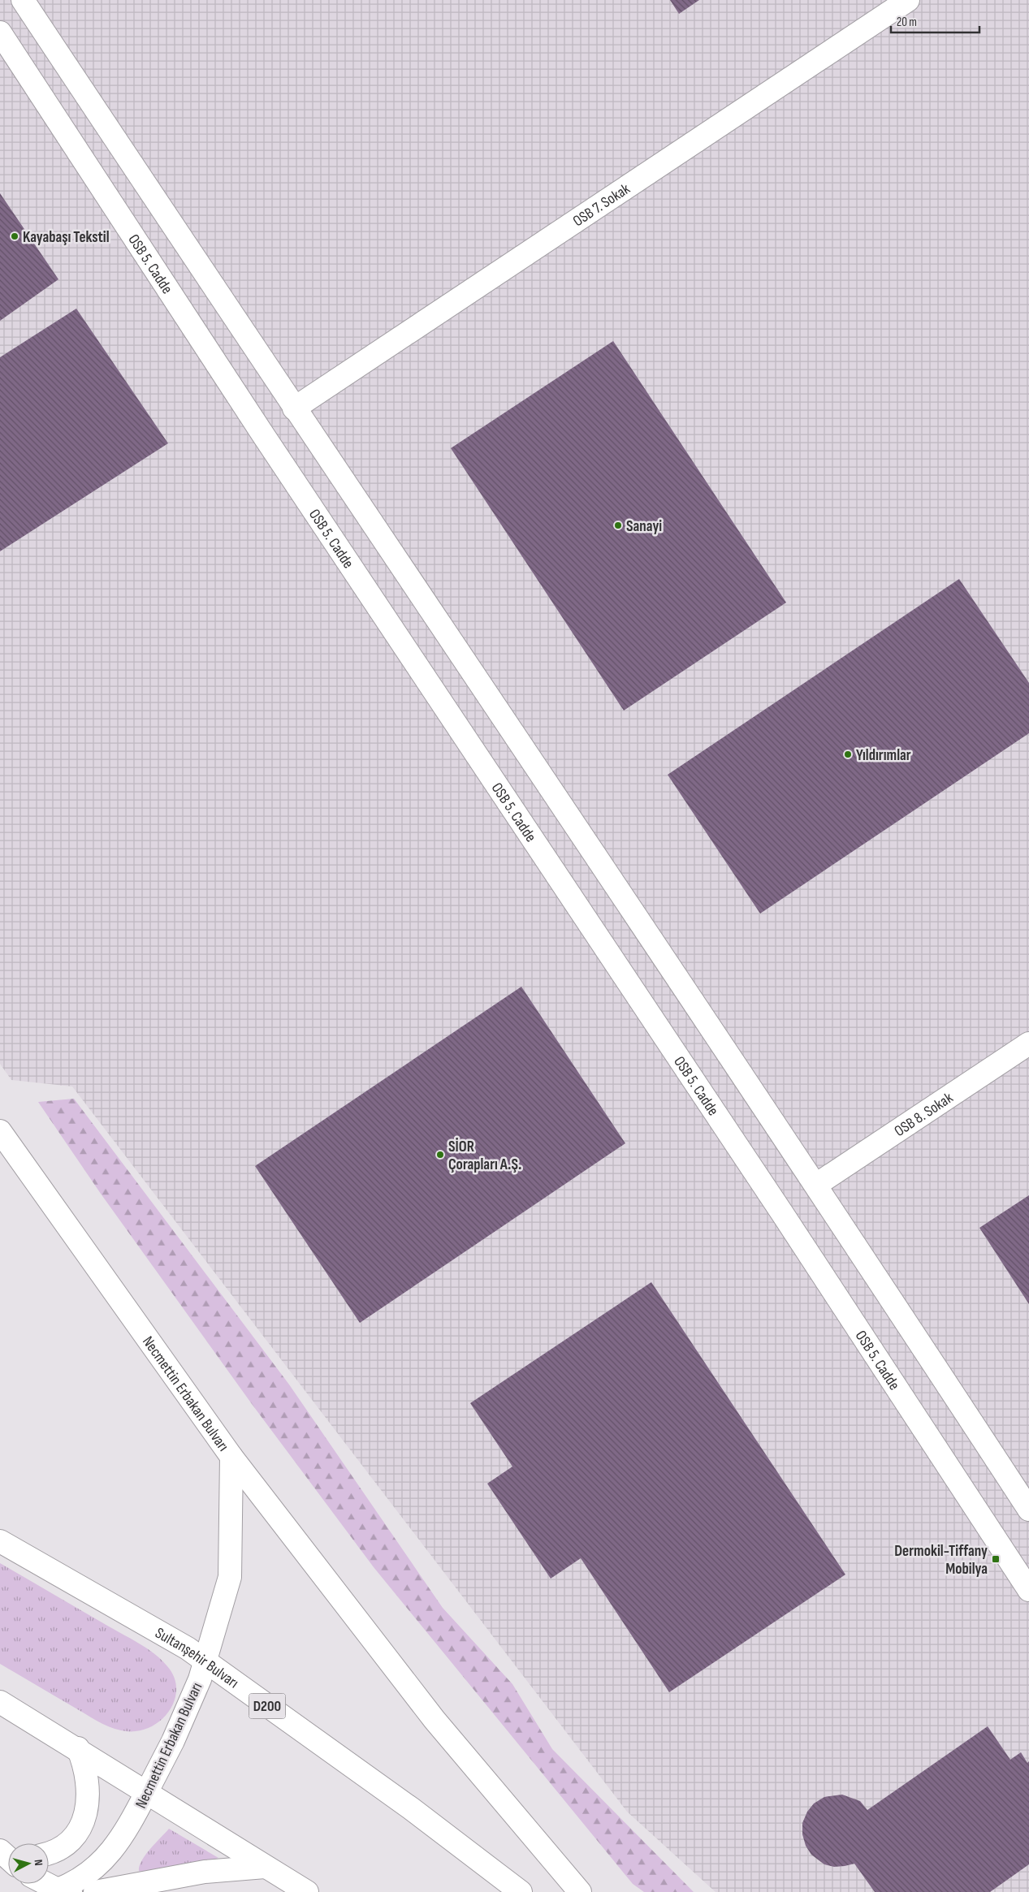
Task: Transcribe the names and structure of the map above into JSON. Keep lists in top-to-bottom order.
{
  "streets": {
    "main road": [
      "OSB 7. Sokak",
      "OSB 5. Cadde",
      "OSB 8. Sokak",
      "Necmettin Erbakan Bulvarı",
      "Sultanşehir Bulvarı",
      "D200"
    ]
  },
  "crossings": [
    ["Necmettin Erbakan Bulvarı", "Sultanşehir Bulvarı"]
  ],
  "places": {
    "other": [
      "Kayabaşı Tekstil",
      "Sanayi",
      "Yıldırımlar",
      "SİOR Çorapları A.Ş."
    ],
    "transit": ["Dermokil-Tiffany Mobilya"]
  },
  "scale_bar": "20 m",
  "north": "right"
}
